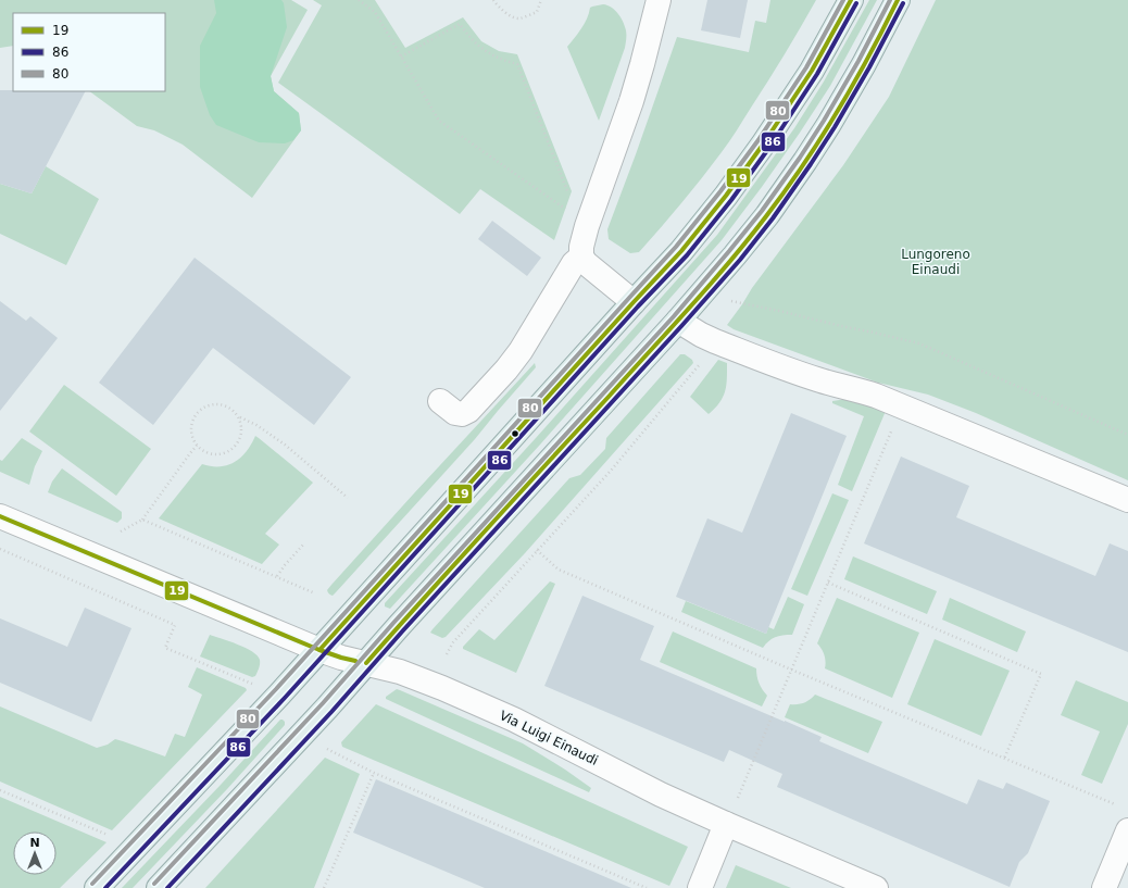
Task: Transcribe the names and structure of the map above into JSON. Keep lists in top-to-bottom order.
{
  "streets": {
    "street": ["Via Luigi Einaudi"]
  },
  "parks": ["Lungoreno Einaudi"],
  "lines": ["transit line 19", "transit line 80", "transit line 86"],
  "legend": ["19", "86", "80"],
  "north": "top"
}
